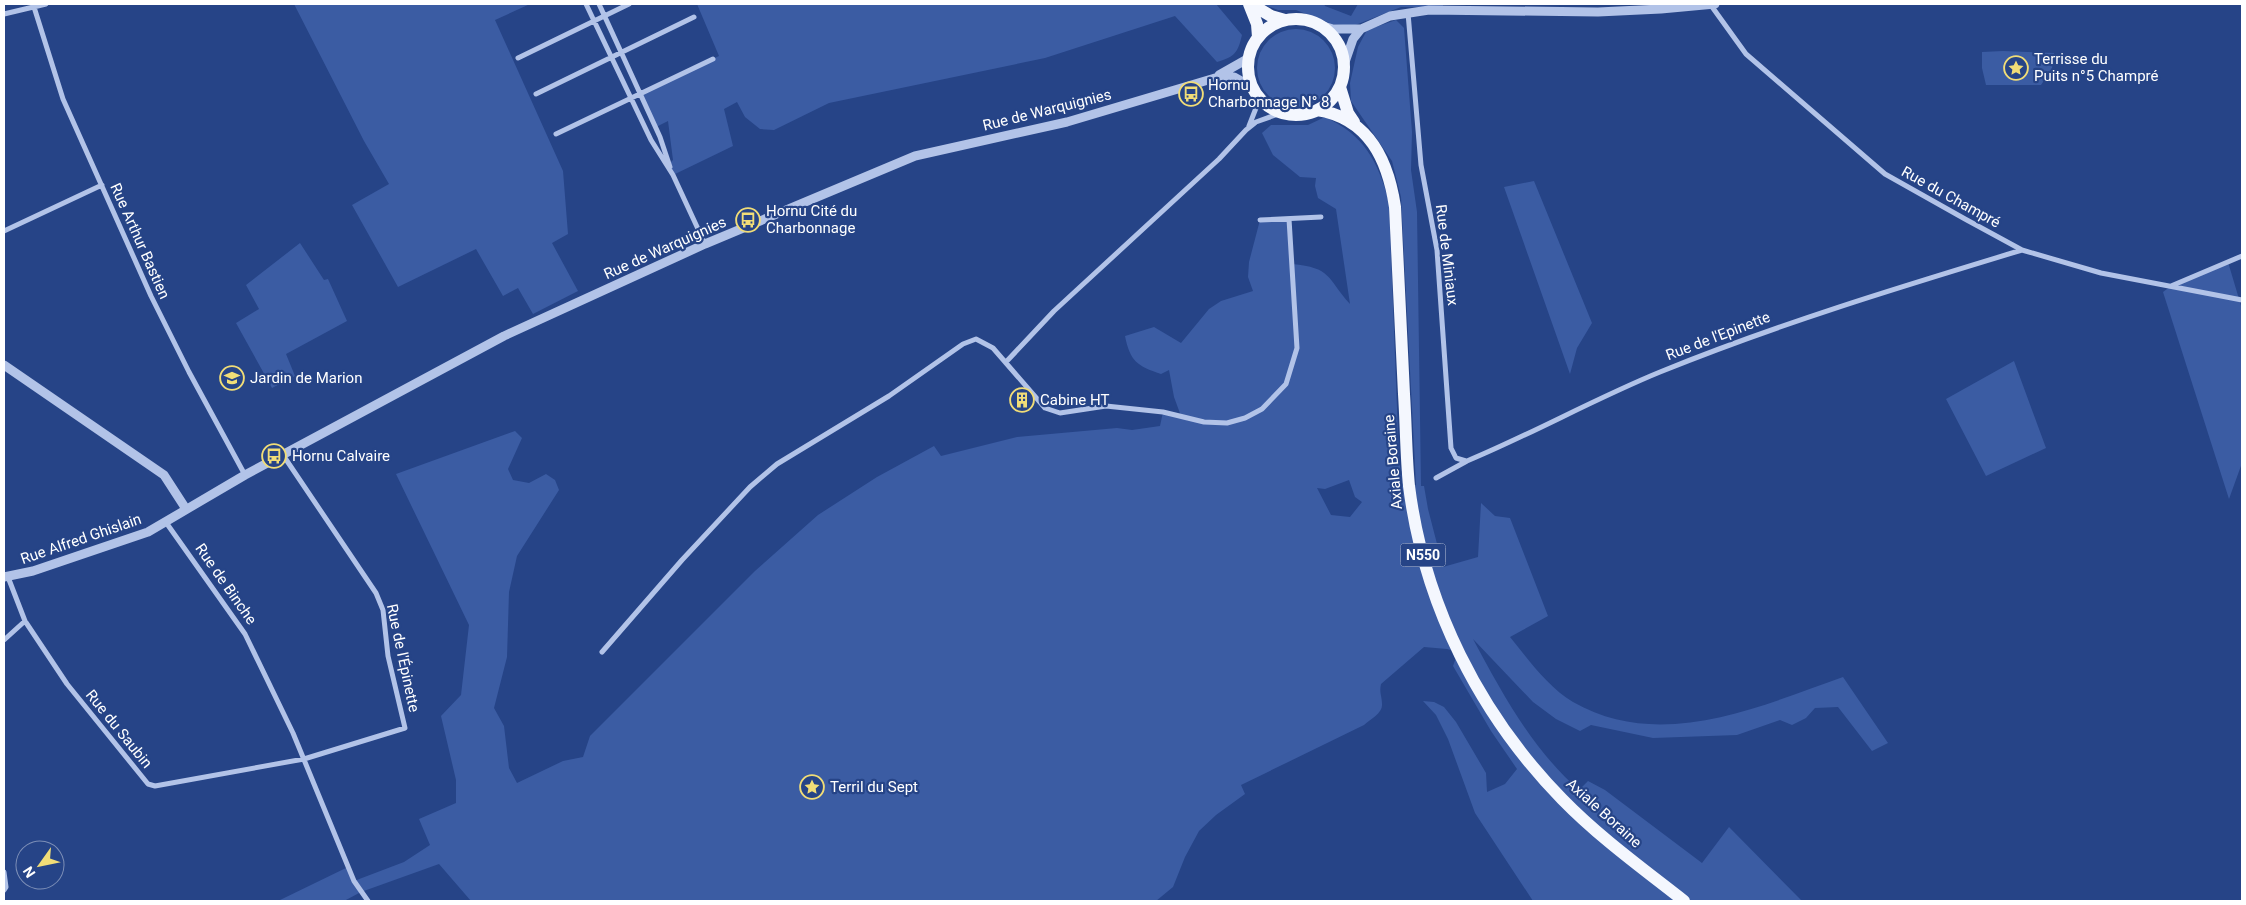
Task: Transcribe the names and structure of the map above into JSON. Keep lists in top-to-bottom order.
{
  "streets": {
    "main road": ["Axiale Boraine", "N550"],
    "street": [
      "Rue de Warquignies",
      "Rue du Champré",
      "Rue Arthur Bastien",
      "Rue de Miniaux",
      "Rue de l'Epinette",
      "Rue Alfred Ghislain",
      "Rue de Binche",
      "Rue de l'Épinette",
      "Rue du Saubin"
    ]
  },
  "crossings": [
    ["Rue de Warquignies", "Rue Arthur Bastien"],
    ["Rue de Warquignies", "Rue de l'Épinette"],
    ["Rue du Champré", "Rue de l'Epinette"],
    ["Rue de Miniaux", "Rue de l'Epinette"],
    ["Rue Alfred Ghislain", "Rue de Binche"],
    ["Rue Alfred Ghislain", "Rue du Saubin"],
    ["Rue de Binche", "Rue de l'Épinette"],
    ["Rue de Binche", "Rue du Saubin"],
    ["Rue de l'Épinette", "Rue du Saubin"]
  ],
  "places": {
    "place": ["Terrisse du Puits n°5 Champré", "Terril du Sept"],
    "bus stop": ["Hornu Charbonnage N° 8", "Hornu Cité du Charbonnage", "Hornu Calvaire"],
    "school or university": ["Jardin de Marion"],
    "building": ["Cabine HT"]
  },
  "north": "bottom left"
}
